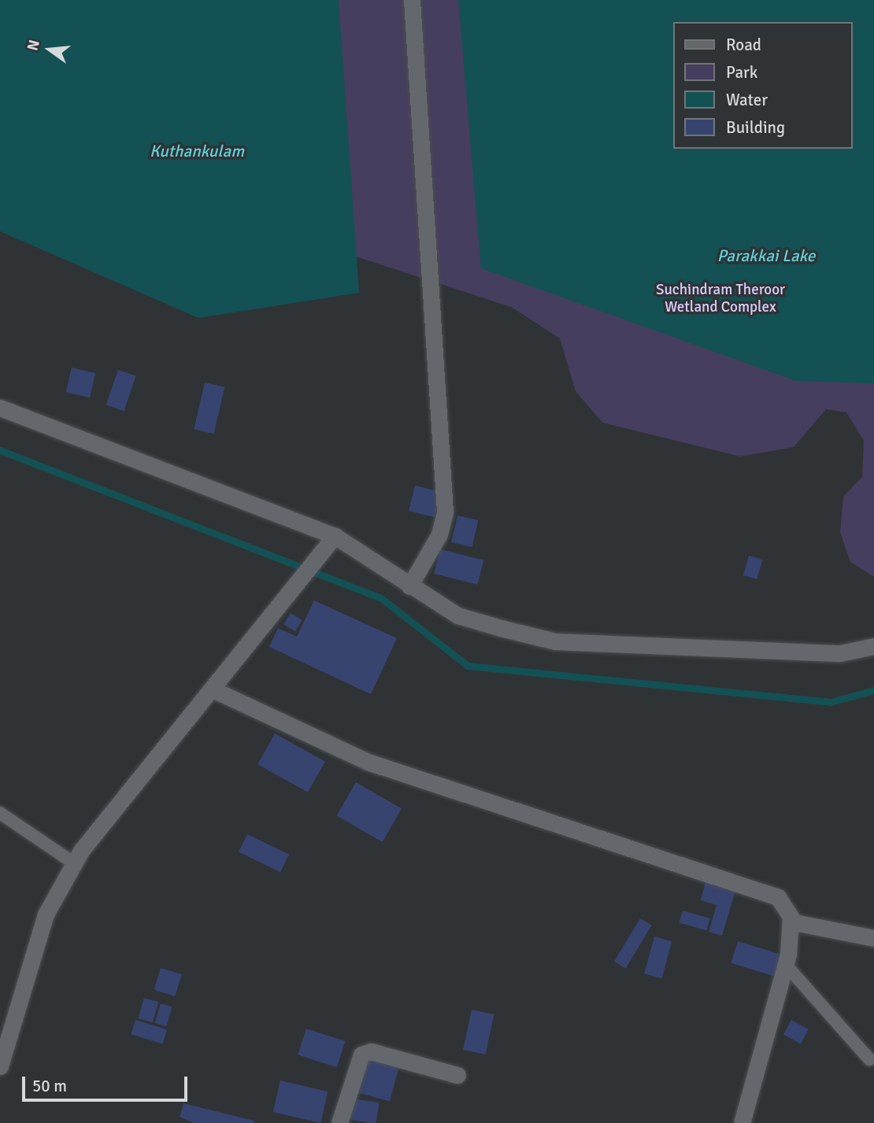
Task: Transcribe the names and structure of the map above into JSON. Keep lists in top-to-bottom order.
{
  "water": ["Kuthankulam", "Parakkai Lake"],
  "parks": ["Suchindram Theroor Wetland Complex"],
  "legend": [
    "Road",
    "Park",
    "Water",
    "Building"
  ],
  "scale_bar": "50 m",
  "north": "left"
}
